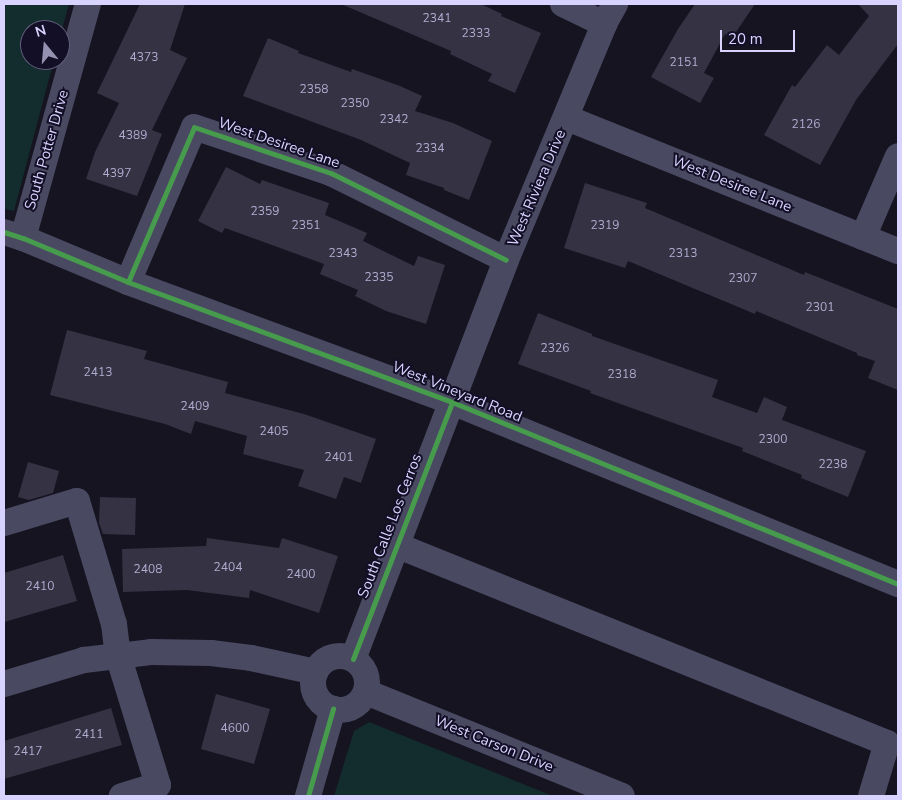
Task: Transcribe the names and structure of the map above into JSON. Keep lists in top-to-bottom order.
{
  "streets": {
    "street": [
      "West Desiree Lane",
      "South Potter Drive",
      "West Riviera Drive",
      "West Vineyard Road",
      "South Calle Los Cerros",
      "West Carson Drive"
    ]
  },
  "crossings": [
    ["West Desiree Lane", "West Riviera Drive"],
    ["West Desiree Lane", "West Vineyard Road"],
    ["South Potter Drive", "West Vineyard Road"],
    ["West Riviera Drive", "West Vineyard Road"],
    ["West Riviera Drive", "South Calle Los Cerros"],
    ["West Vineyard Road", "South Calle Los Cerros"],
    ["South Calle Los Cerros", "West Carson Drive"]
  ],
  "house_numbers": [
    "2341",
    "2333",
    "4373",
    "2151",
    "2358",
    "2350",
    "2342",
    "2126",
    "4389",
    "2334",
    "4397",
    "2359",
    "2351",
    "2319",
    "2343",
    "2313",
    "2335",
    "2307",
    "2301",
    "2326",
    "2413",
    "2318",
    "2409",
    "2405",
    "2300",
    "2401",
    "2238",
    "2404",
    "2408",
    "2400",
    "2410",
    "4600",
    "2411",
    "2417"
  ],
  "scale_bar": "20 m",
  "north": "top"
}
